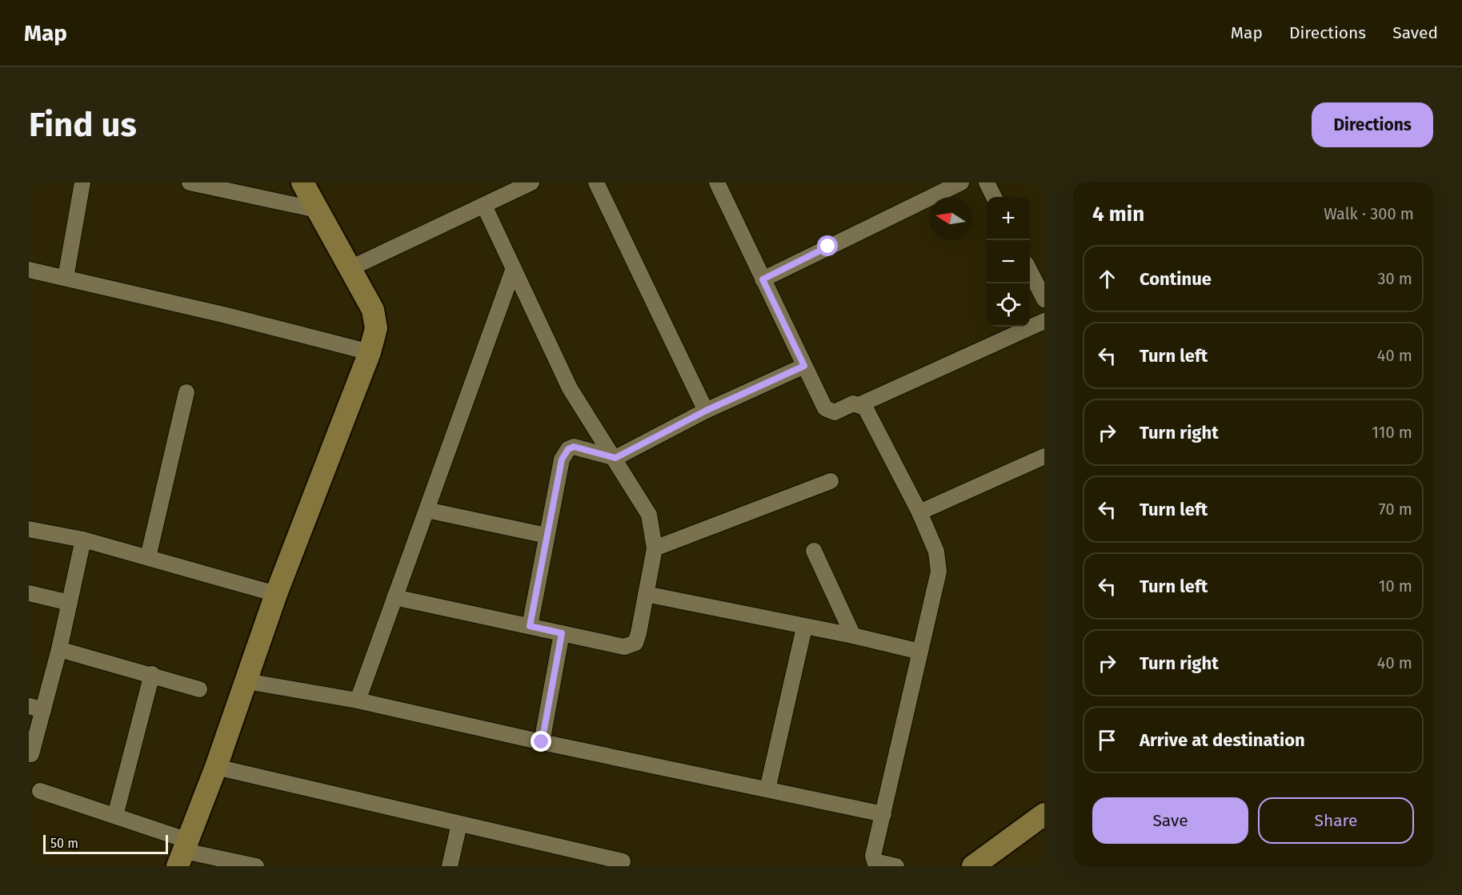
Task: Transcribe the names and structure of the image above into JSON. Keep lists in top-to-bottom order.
{
  "scale_bar": "50 m",
  "north": "left",
  "page": {
    "header": "Map",
    "nav": ["Map", "Directions", "Saved"],
    "buttons": [
      "Directions",
      ["Save", "Share"]
    ],
    "title": "Find us",
    "heading": ["4 min", "Walk · 300 m"],
    "map_buttons": ["+", "−"],
    "list": [
      ["Continue", "30 m"],
      ["Turn left", "40 m"],
      ["Turn right", "110 m"],
      ["Turn left", "70 m"],
      ["Turn left", "10 m"],
      ["Turn right", "40 m"],
      "Arrive at destination"
    ],
    "scale": "50 m"
  }
}
